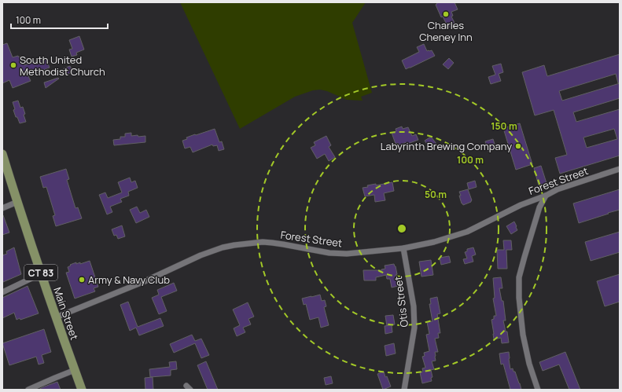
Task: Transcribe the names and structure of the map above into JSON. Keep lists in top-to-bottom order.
{
  "streets": {
    "main road": ["CT 83", "Main Street"],
    "street": ["Forest Street", "Otis Street"]
  },
  "crossings": [
    ["Forest Street", "Otis Street"],
    ["Forest Street", "Main Street"]
  ],
  "places": [
    "Charles Cheney Inn",
    "South United Methodist Church",
    "Labyrinth Brewing Company",
    "Army & Navy Club"
  ],
  "scale_bar": "100 m",
  "rings": ["150 m", "100 m", "50 m"]
}
